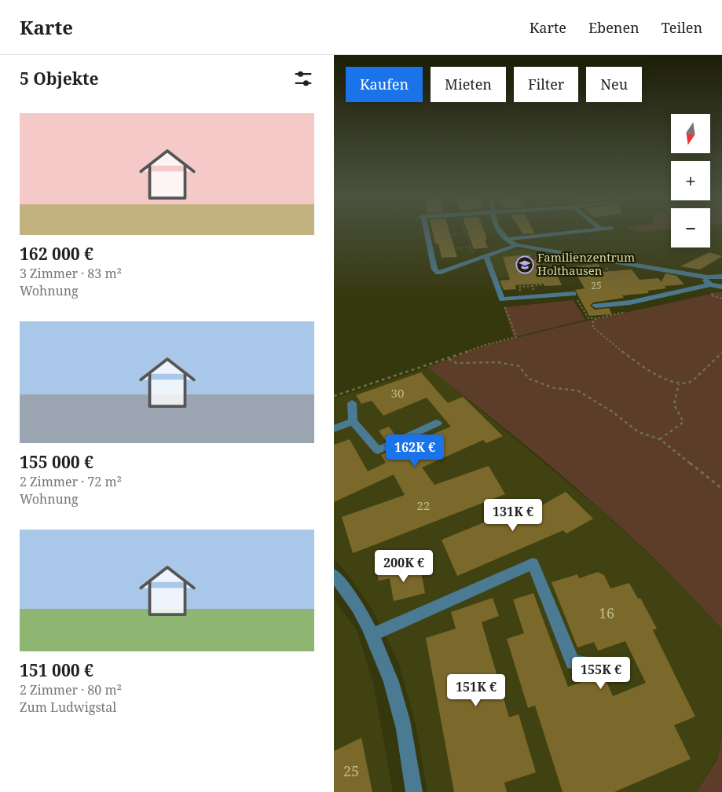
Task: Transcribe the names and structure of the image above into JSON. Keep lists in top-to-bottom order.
{
  "places": {
    "school or university": ["Familienzentrum Holthausen"]
  },
  "house_numbers": [
    "25",
    "30",
    "22",
    "16",
    "25"
  ],
  "north": "bottom",
  "page": {
    "header": "Karte",
    "nav": ["Karte", "Ebenen", "Teilen"],
    "heading": "5 Objekte",
    "chip": [
      "Kaufen",
      "Mieten",
      "Filter",
      "Neu"
    ],
    "list": [
      {
        "name": "162 000 €",
        "note": "3 Zimmer · 83 m² · Wohnung"
      },
      {
        "name": "155 000 €",
        "note": "2 Zimmer · 72 m² · Wohnung"
      },
      {
        "name": "151 000 €",
        "note": "2 Zimmer · 80 m² · Zum Ludwigstal"
      }
    ],
    "map_buttons": ["+", "−"],
    "price": [
      "162K €",
      "131K €",
      "200K €",
      "155K €",
      "151K €"
    ]
  }
}
